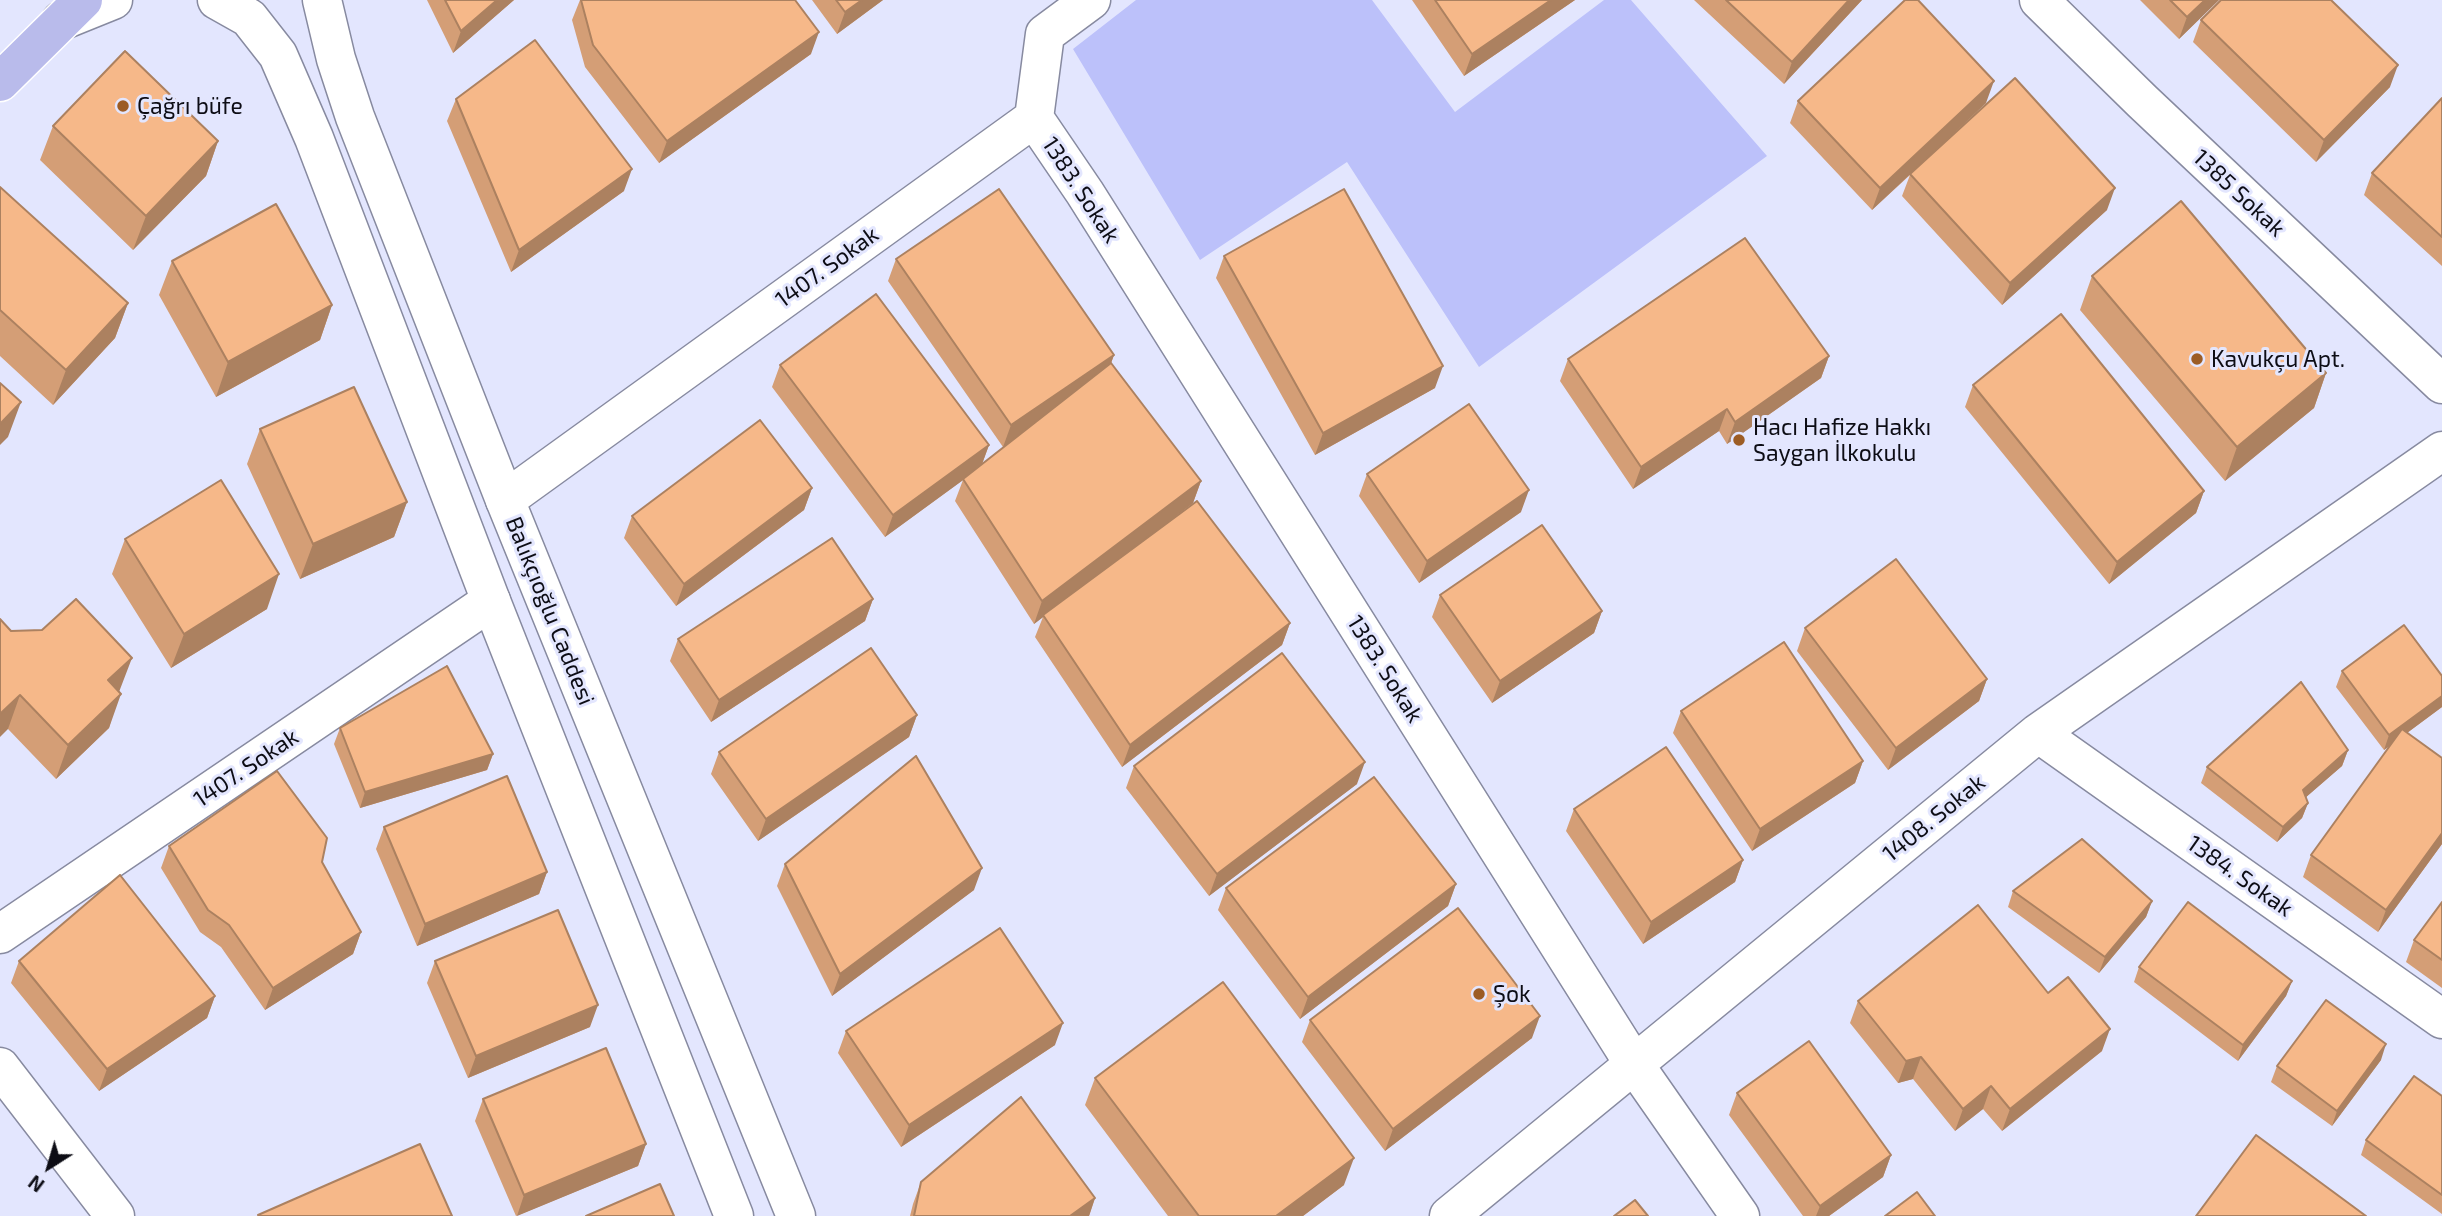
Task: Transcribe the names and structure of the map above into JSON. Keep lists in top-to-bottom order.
{
  "streets": {
    "street": [
      "1383. Sokak",
      "1385 Sokak",
      "1407. Sokak",
      "Balıkçıoğlu Caddesi",
      "1408. Sokak",
      "1384. Sokak"
    ]
  },
  "crossings": [
    ["1383. Sokak", "1407. Sokak"],
    ["1383. Sokak", "1408. Sokak"],
    ["1407. Sokak", "Balıkçıoğlu Caddesi"],
    ["1408. Sokak", "1384. Sokak"]
  ],
  "places": [
    "Çağrı büfe",
    "Kavukçu Apt.",
    "Hacı Hafize Hakkı Saygan İlkokulu",
    "Şok"
  ],
  "north": "bottom left"
}
